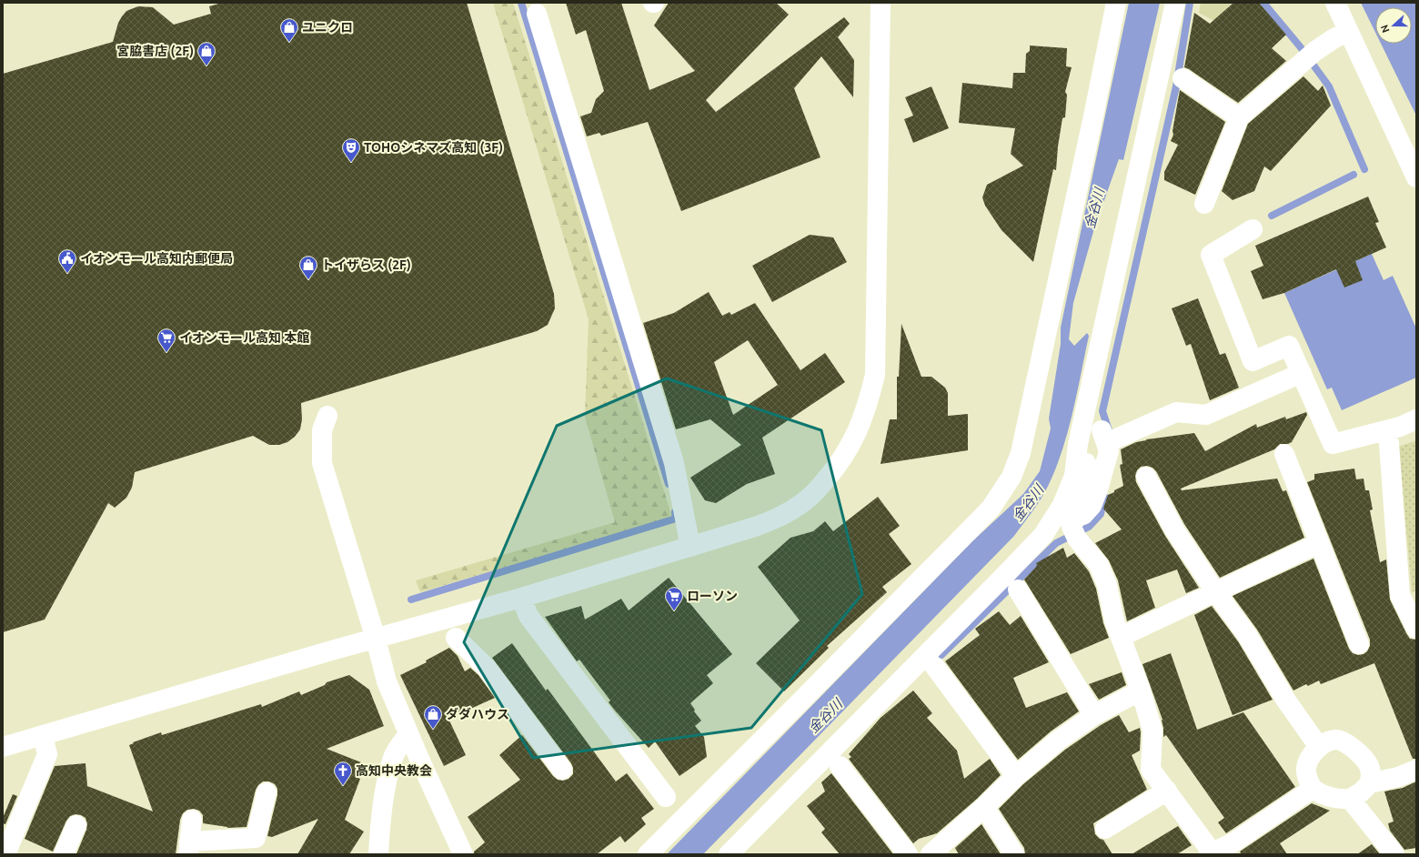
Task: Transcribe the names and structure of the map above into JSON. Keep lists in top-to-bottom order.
{
  "water": ["金谷川"],
  "places": {
    "shop": [
      "ユニクロ",
      "宮脇書店 (2F)",
      "トイザらス (2F)",
      "ダダハウス"
    ],
    "theatre": ["TOHOシネマズ高知 (3F)"],
    "public building": ["イオンモール高知内郵便局"],
    "supermarket": ["イオンモール高知 本館", "ローソン"],
    "church": ["高知中央教会"]
  },
  "north": "left"
}
